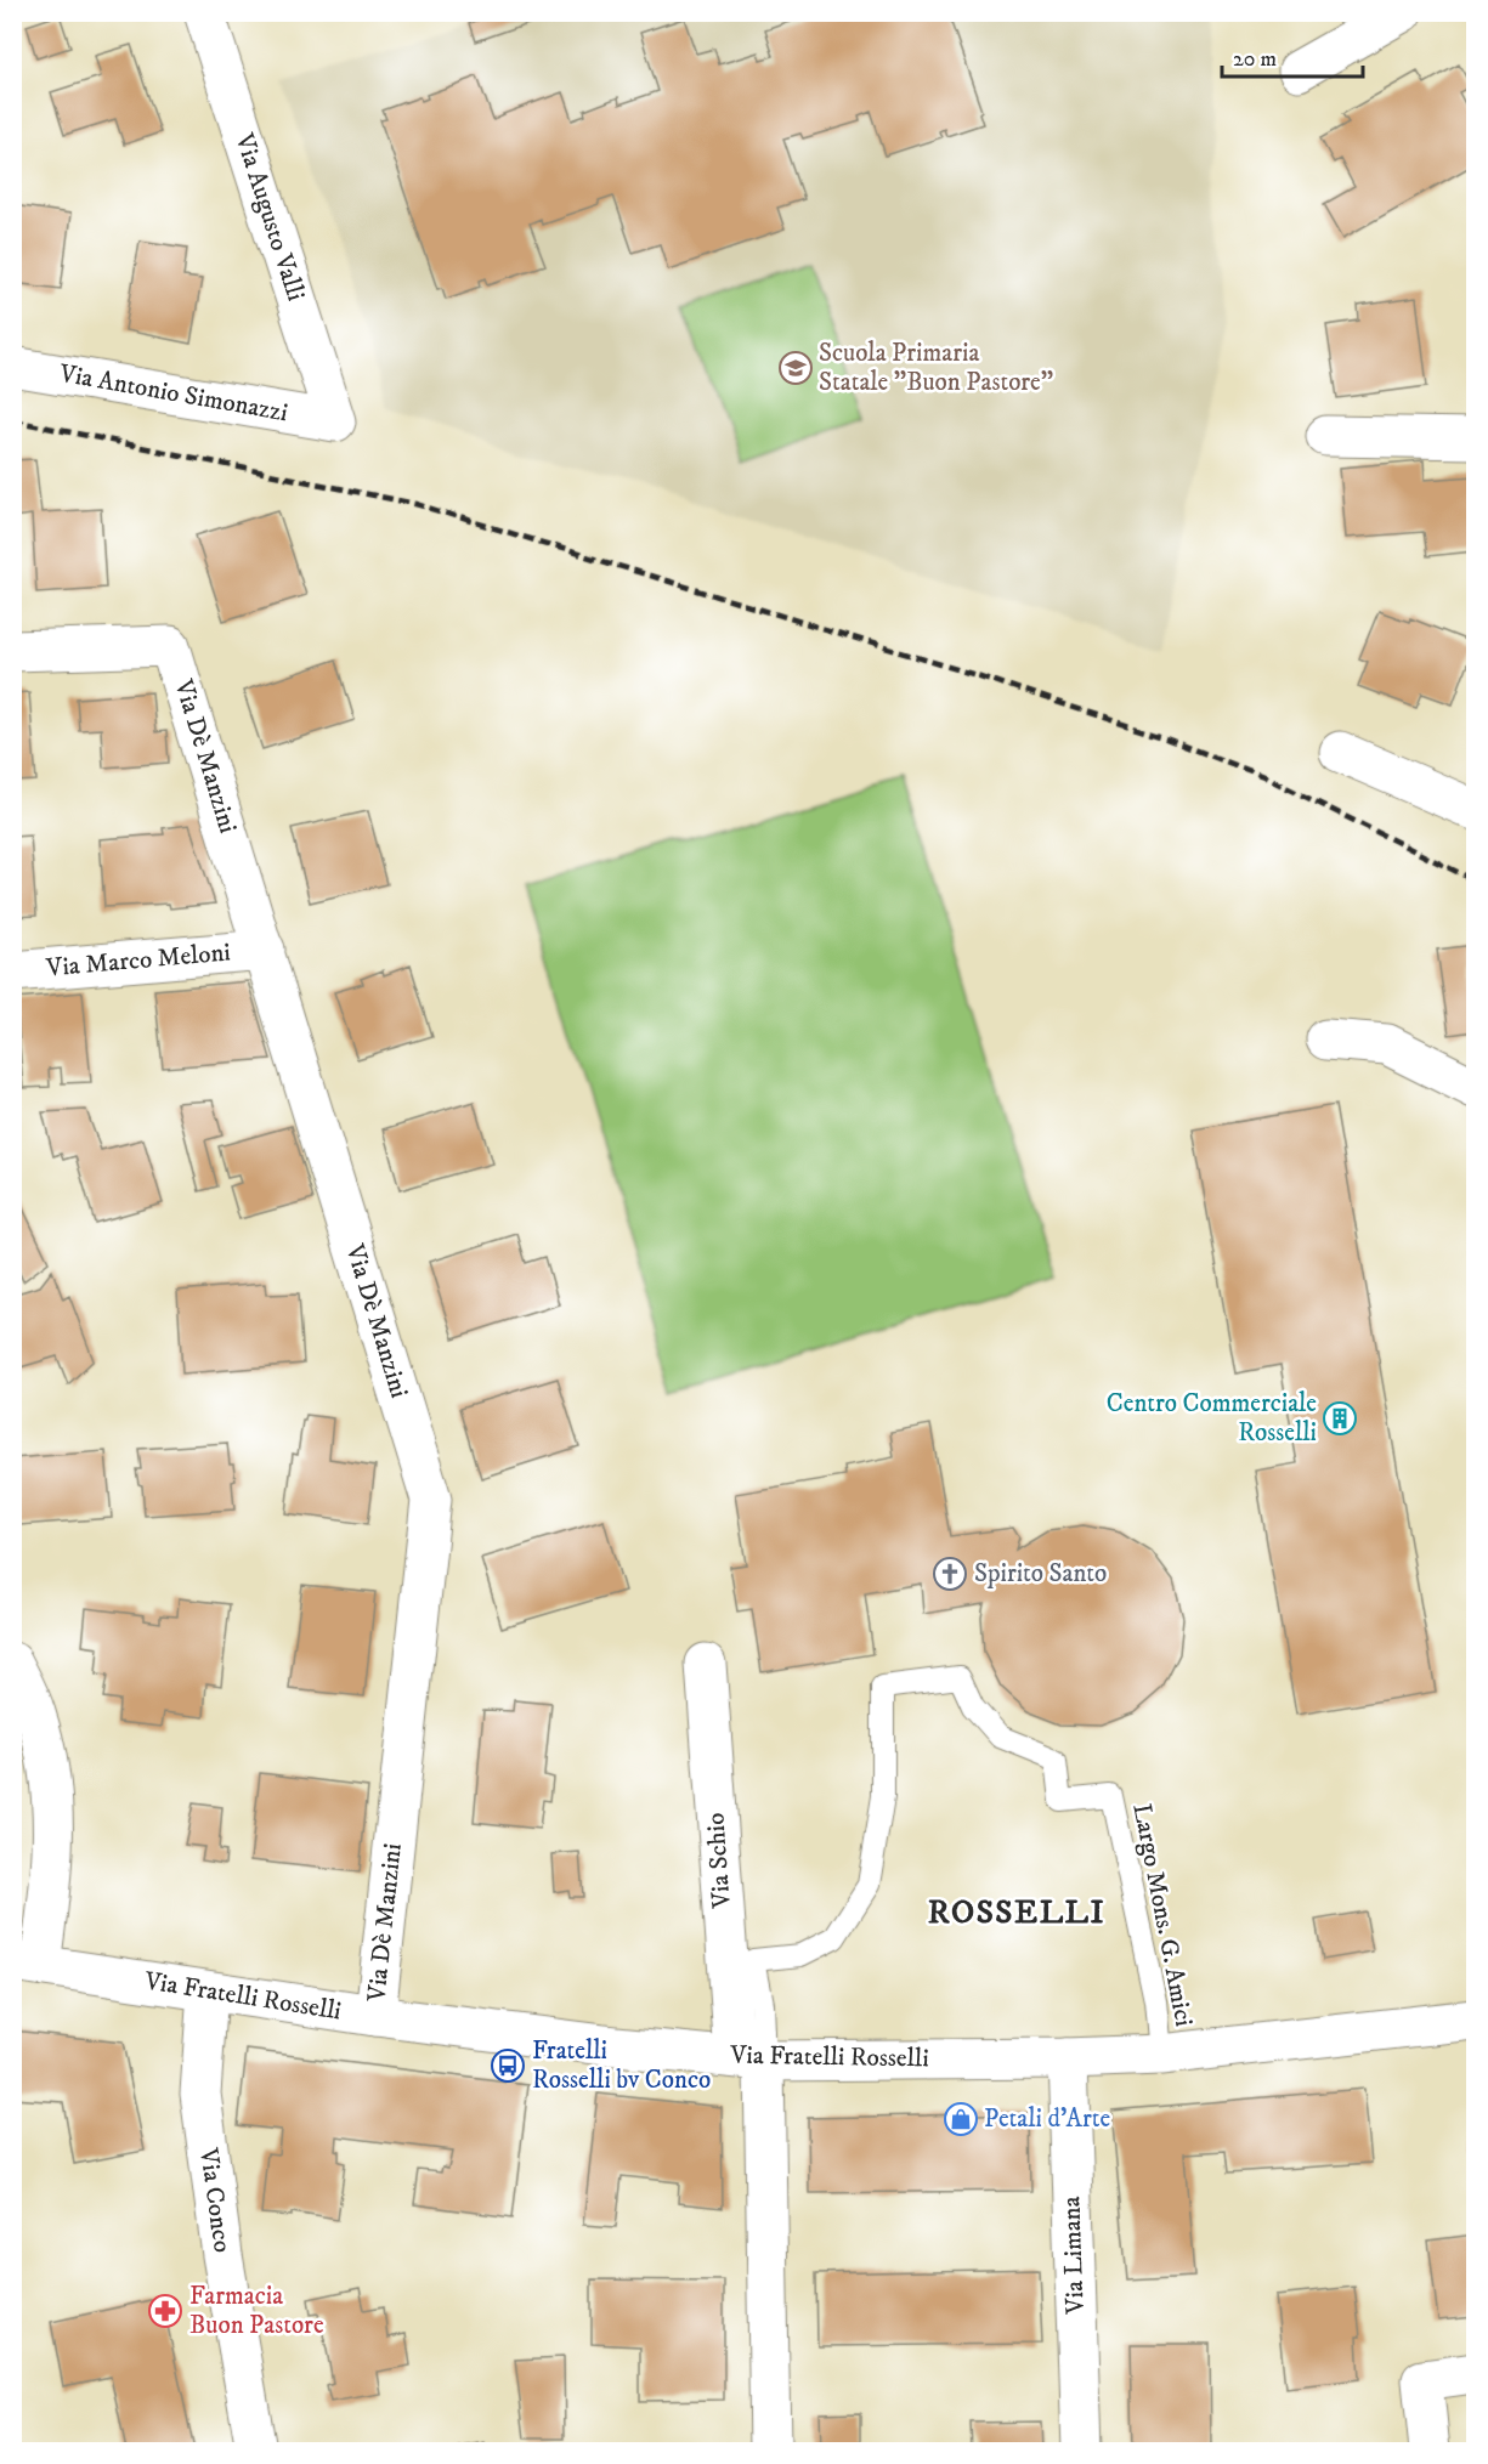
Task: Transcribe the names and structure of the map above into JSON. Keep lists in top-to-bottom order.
{
  "streets": {
    "street": [
      "Via Augusto Valli",
      "Via Antonio Simonazzi",
      "Via Dè Manzini",
      "Via Marco Meloni",
      "Via Schio",
      "Via Fratelli Rosselli",
      "Via Conco",
      "Via Limana"
    ],
    "lane": ["Largo Mons. G. Amici"]
  },
  "crossings": [
    ["Via Augusto Valli", "Via Antonio Simonazzi"],
    ["Via Dè Manzini", "Via Marco Meloni"],
    ["Via Dè Manzini", "Via Fratelli Rosselli"],
    ["Via Schio", "Largo Mons. G. Amici"],
    ["Via Schio", "Via Fratelli Rosselli"],
    ["Largo Mons. G. Amici", "Via Fratelli Rosselli"],
    ["Via Fratelli Rosselli", "Via Conco"],
    ["Via Fratelli Rosselli", "Via Limana"]
  ],
  "districts": ["ROSSELLI"],
  "places": {
    "school or university": ["Scuola Primaria Statale \"Buon Pastore\""],
    "building": ["Centro Commerciale Rosselli"],
    "church": ["Spirito Santo"],
    "bus stop": ["Fratelli Rosselli bv Conco"],
    "shop": ["Petali d'Arte"],
    "pharmacy": ["Farmacia Buon Pastore"]
  },
  "scale_bar": "20 m"
}
